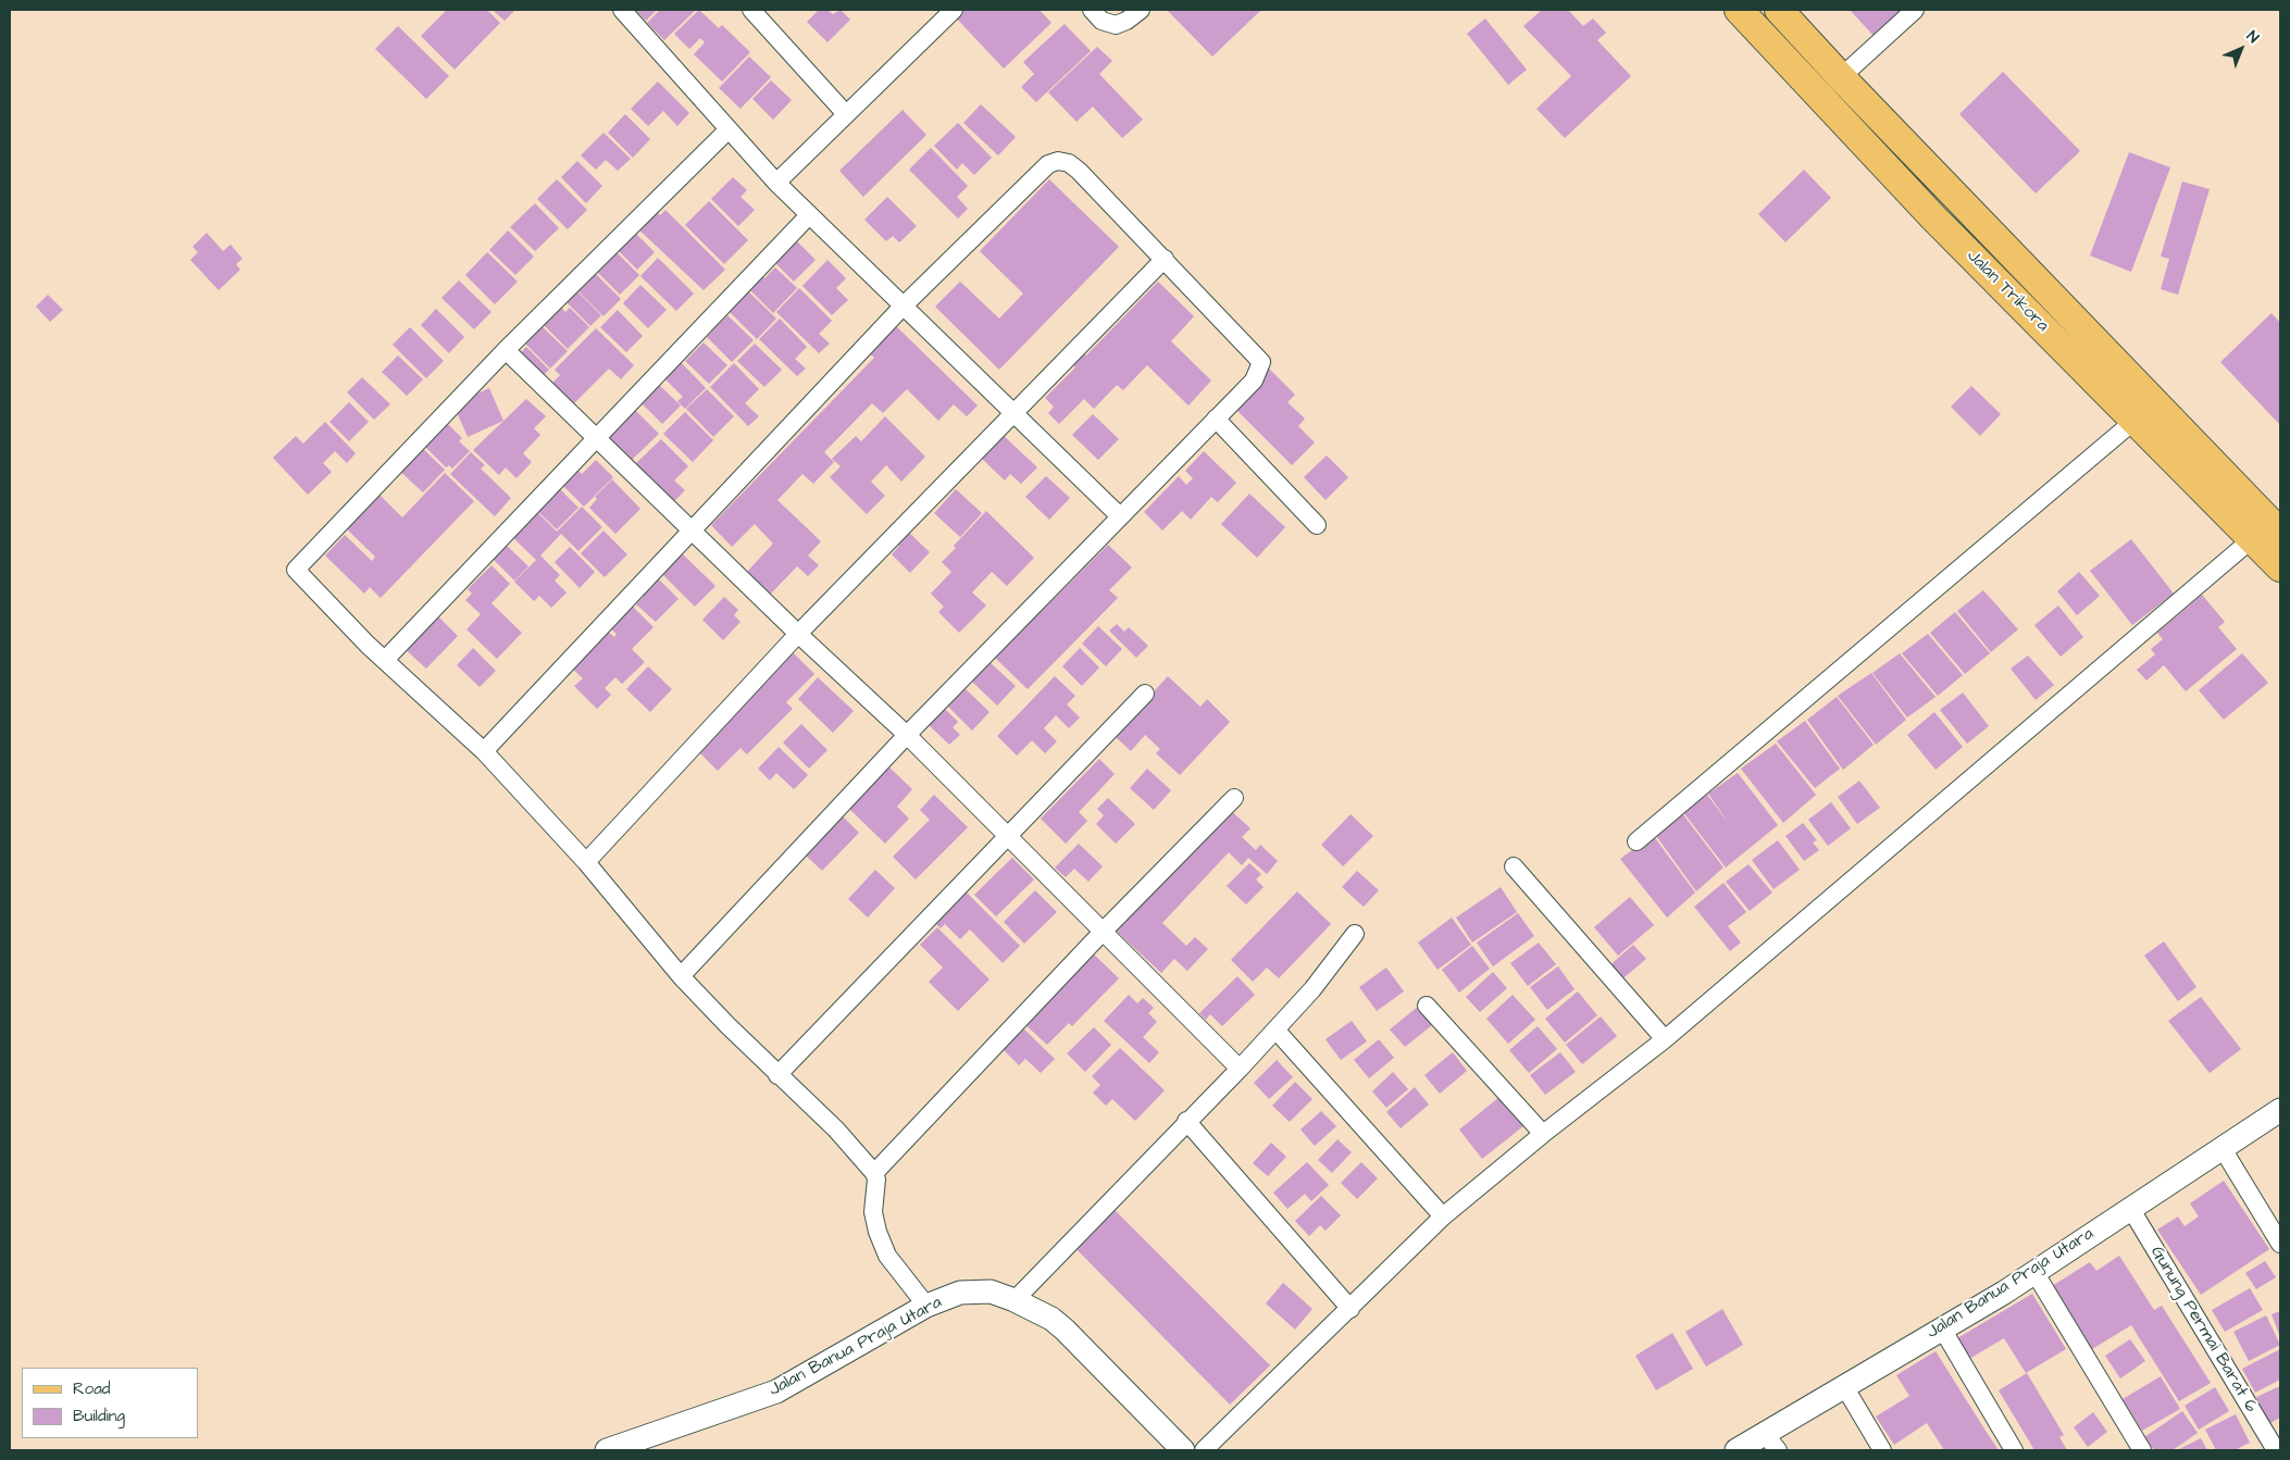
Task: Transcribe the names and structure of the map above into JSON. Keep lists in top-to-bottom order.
{
  "streets": {
    "main road": ["Jalan Trikora"],
    "street": ["Jalan Banua Praja Utara", "Gunung Permai Barat 6"]
  },
  "crossings": [
    ["Jalan Banua Praja Utara", "Gunung Permai Barat 6"]
  ],
  "legend": ["Road", "Building"],
  "north": "top right"
}
